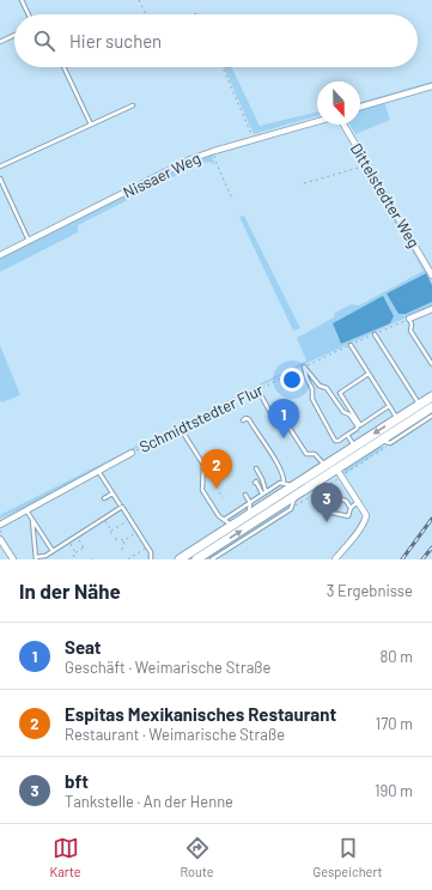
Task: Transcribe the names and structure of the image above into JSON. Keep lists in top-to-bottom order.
{
  "streets": {
    "street": ["Nissaer Weg", "Dittelstedter Weg", "Schmidtstedter Flur"]
  },
  "north": "bottom",
  "page": {
    "search": "Hier suchen",
    "pins": ["1", "2", "3"],
    "heading": ["In der Nähe", "3 Ergebnisse"],
    "list": [
      {
        "mark": "1",
        "name": "Seat",
        "note": "Geschäft · Weimarische Straße",
        "value": "80 m"
      },
      {
        "mark": "2",
        "name": "Espitas Mexikanisches Restaurant",
        "note": "Restaurant · Weimarische Straße",
        "value": "170 m"
      },
      {
        "mark": "3",
        "name": "bft",
        "note": "Tankstelle · An der Henne",
        "value": "190 m"
      }
    ],
    "nav": ["Karte", "Route", "Gespeichert"]
  }
}
